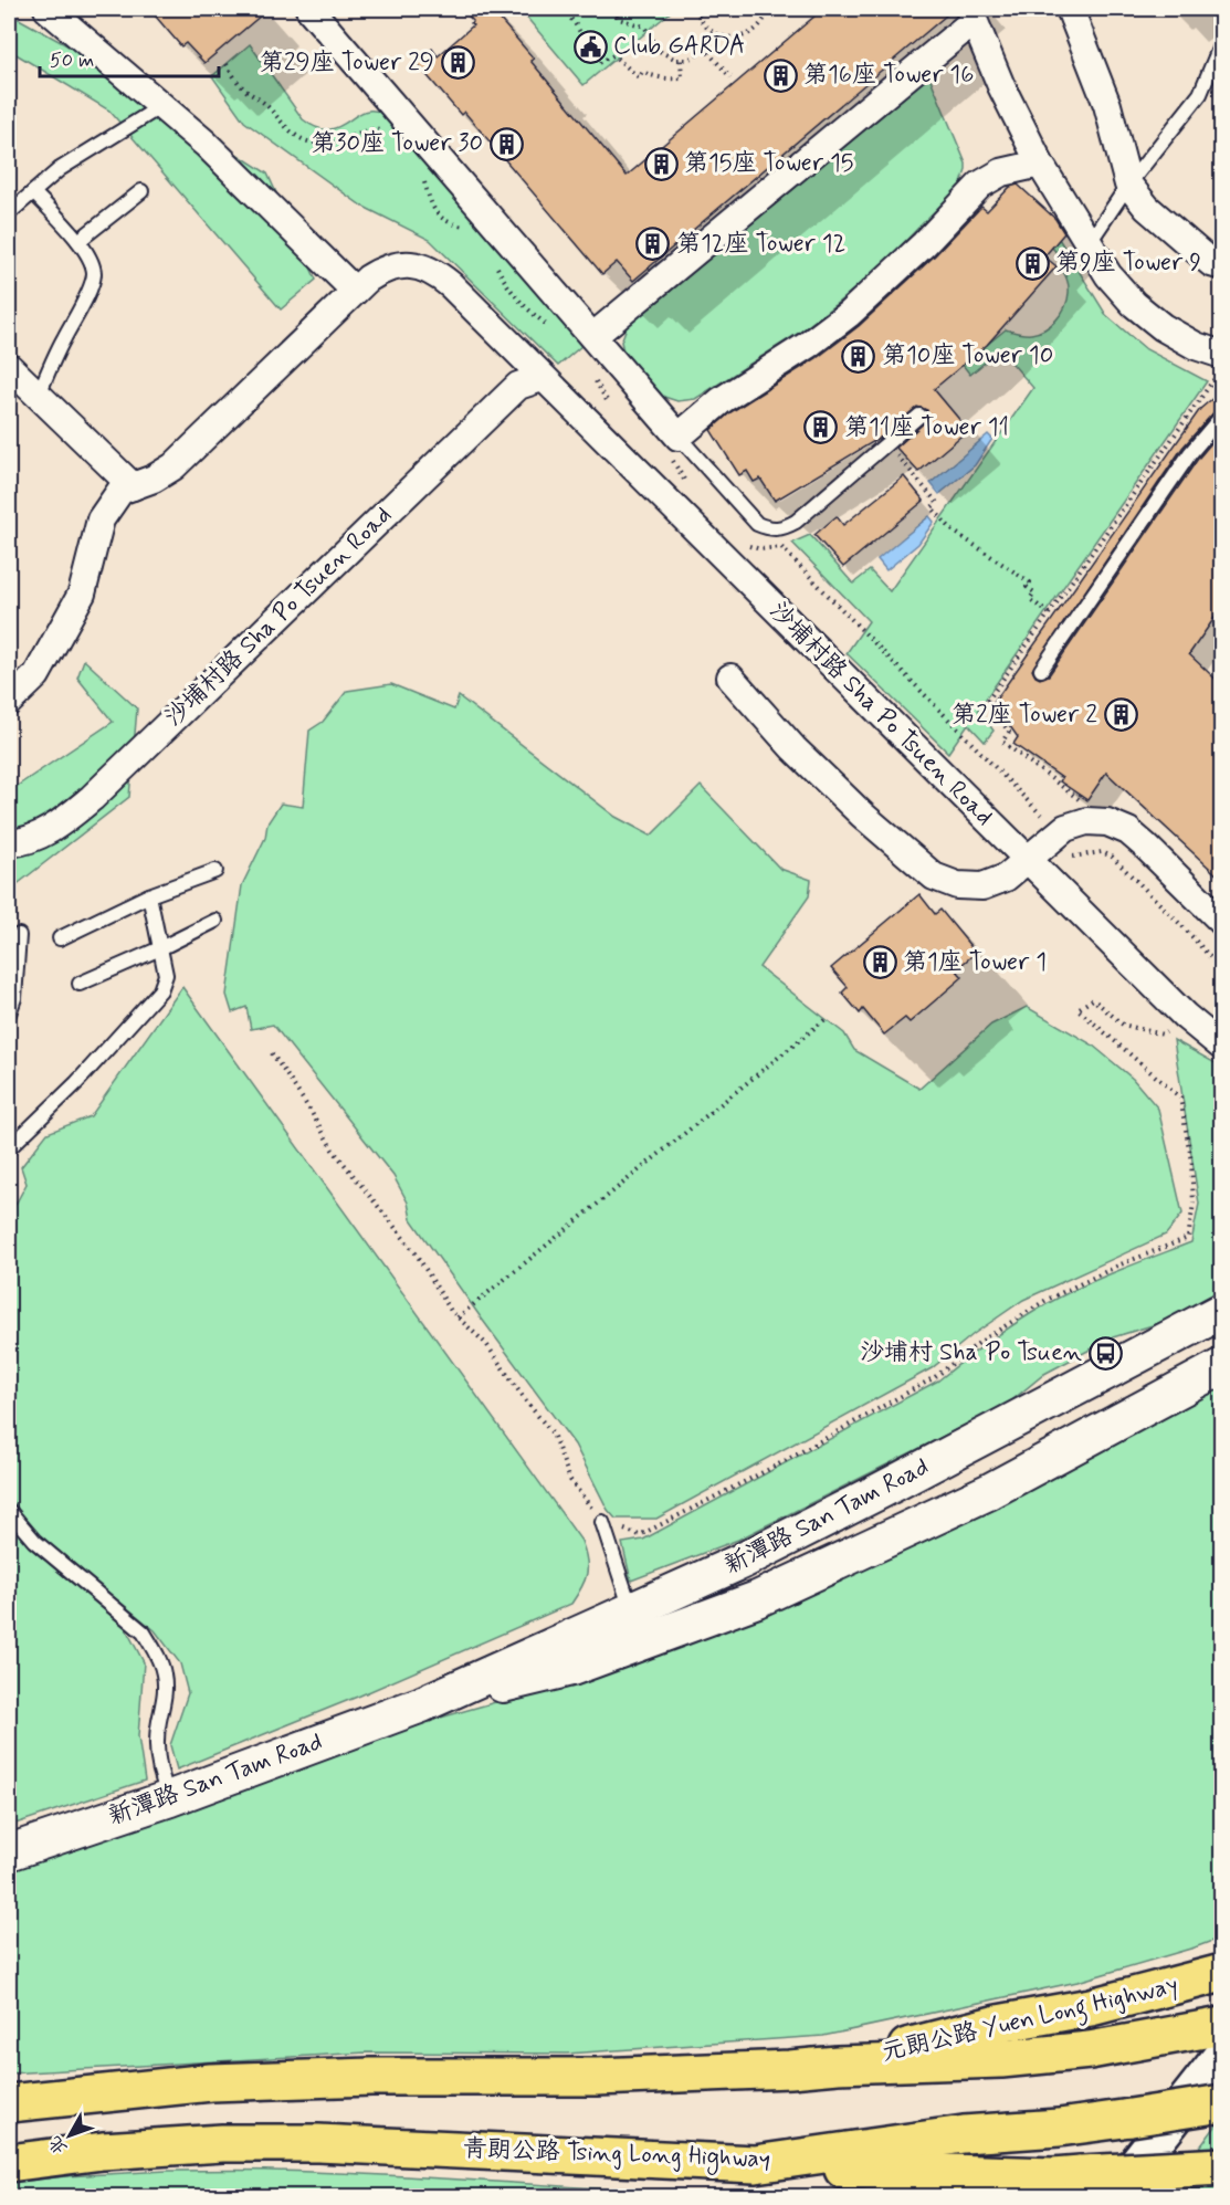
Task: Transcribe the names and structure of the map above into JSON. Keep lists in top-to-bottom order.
{
  "streets": {
    "highway": ["元朗公路 Yuen Long Highway", "青朗公路 Tsing Long Highway"],
    "street": ["沙埔村路 Sha Po Tsuen Road", "新潭路 San Tam Road"]
  },
  "places": {
    "public building": ["Club GARDA"],
    "building": [
      "第29座 Tower 29",
      "第16座 Tower 16",
      "第30座 Tower 30",
      "第15座 Tower 15",
      "第12座 Tower 12",
      "第9座 Tower 9",
      "第10座 Tower 10",
      "第11座 Tower 11",
      "第2座 Tower 2",
      "第1座 Tower 1"
    ],
    "bus stop": ["沙埔村 Sha Po Tsuen"]
  },
  "scale_bar": "50 m",
  "north": "bottom left"
}
